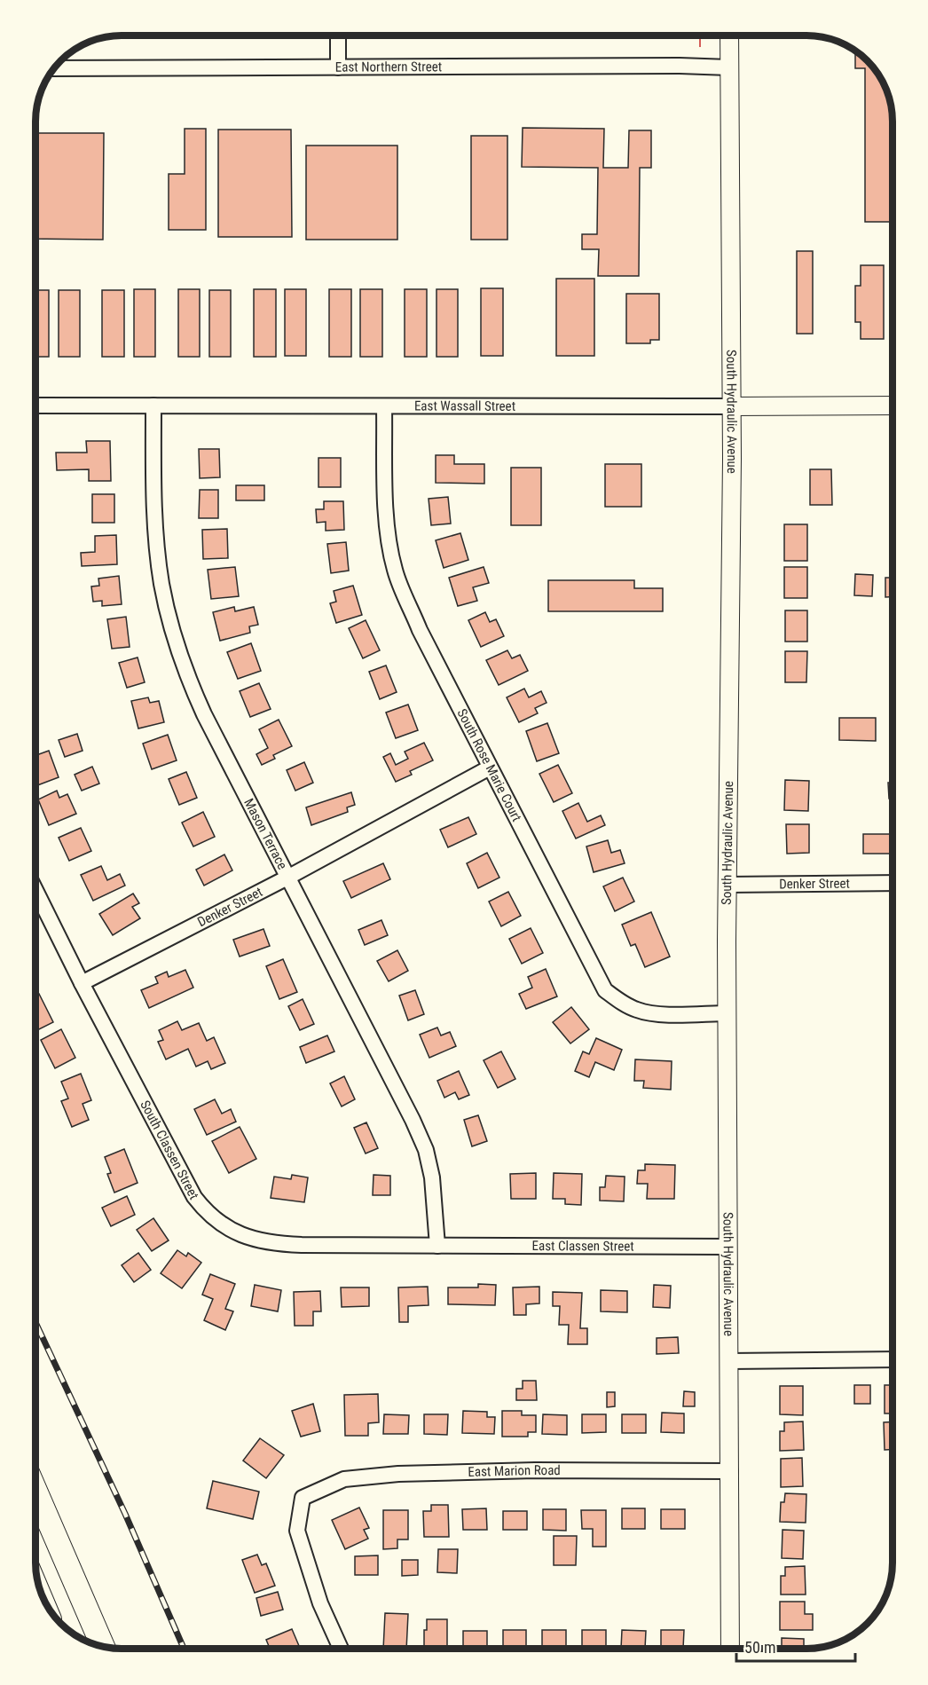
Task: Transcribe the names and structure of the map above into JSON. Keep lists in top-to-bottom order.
{
  "streets": {
    "street": [
      "East Northern Street",
      "East Wassall Street",
      "South Hydraulic Avenue",
      "South Rose Marie Court",
      "Mason Terrace",
      "Denker Street",
      "South Classen Street",
      "East Classen Street",
      "East Marion Road"
    ]
  },
  "crossings": [
    ["East Northern Street", "South Hydraulic Avenue"],
    ["East Wassall Street", "South Hydraulic Avenue"],
    ["East Wassall Street", "South Rose Marie Court"],
    ["East Wassall Street", "Mason Terrace"],
    ["South Hydraulic Avenue", "South Rose Marie Court"],
    ["South Hydraulic Avenue", "Denker Street"],
    ["South Hydraulic Avenue", "East Classen Street"],
    ["South Hydraulic Avenue", "East Marion Road"],
    ["South Rose Marie Court", "Denker Street"],
    ["Mason Terrace", "Denker Street"],
    ["Mason Terrace", "South Classen Street"],
    ["Mason Terrace", "East Classen Street"],
    ["Denker Street", "South Classen Street"],
    ["South Classen Street", "East Classen Street"]
  ],
  "scale_bar": "50 m"
}
